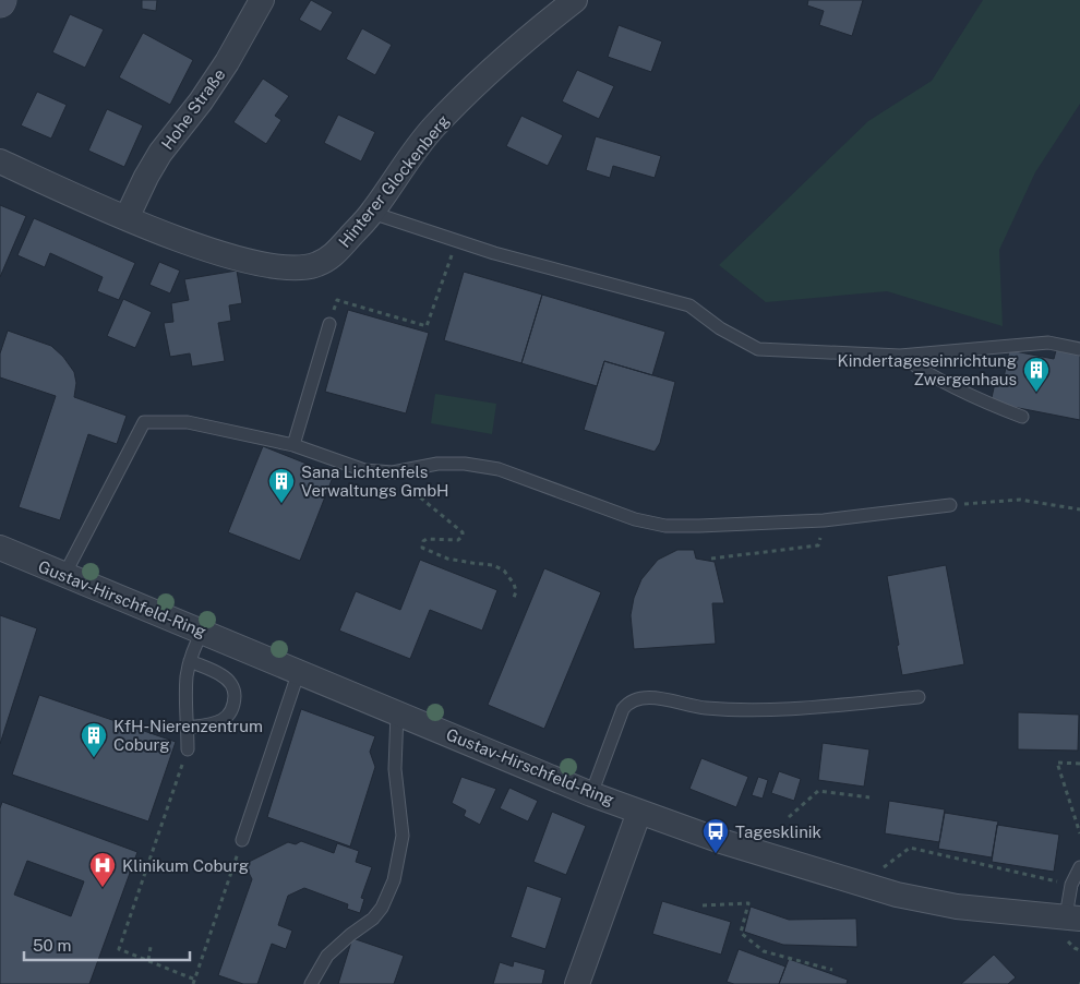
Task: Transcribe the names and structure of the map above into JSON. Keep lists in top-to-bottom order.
{
  "streets": {
    "street": ["Hohe Straße", "Hinterer Glockenberg", "Gustav-Hirschfeld-Ring"]
  },
  "crossings": [
    ["Hohe Straße", "Hinterer Glockenberg"]
  ],
  "places": {
    "building": ["Kindertageseinrichtung Zwergenhaus", "Sana Lichtenfels Verwaltungs GmbH", "KfH-Nierenzentrum Coburg"],
    "bus stop": ["Tagesklinik"],
    "hospital": ["Klinikum Coburg"]
  },
  "scale_bar": "50 m"
}
